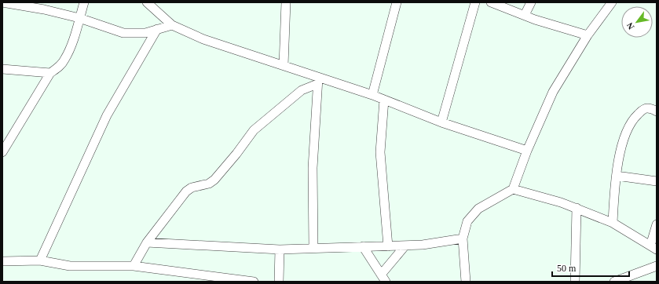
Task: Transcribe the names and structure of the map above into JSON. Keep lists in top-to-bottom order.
{
  "scale_bar": "50 m",
  "north": "bottom left"
}
